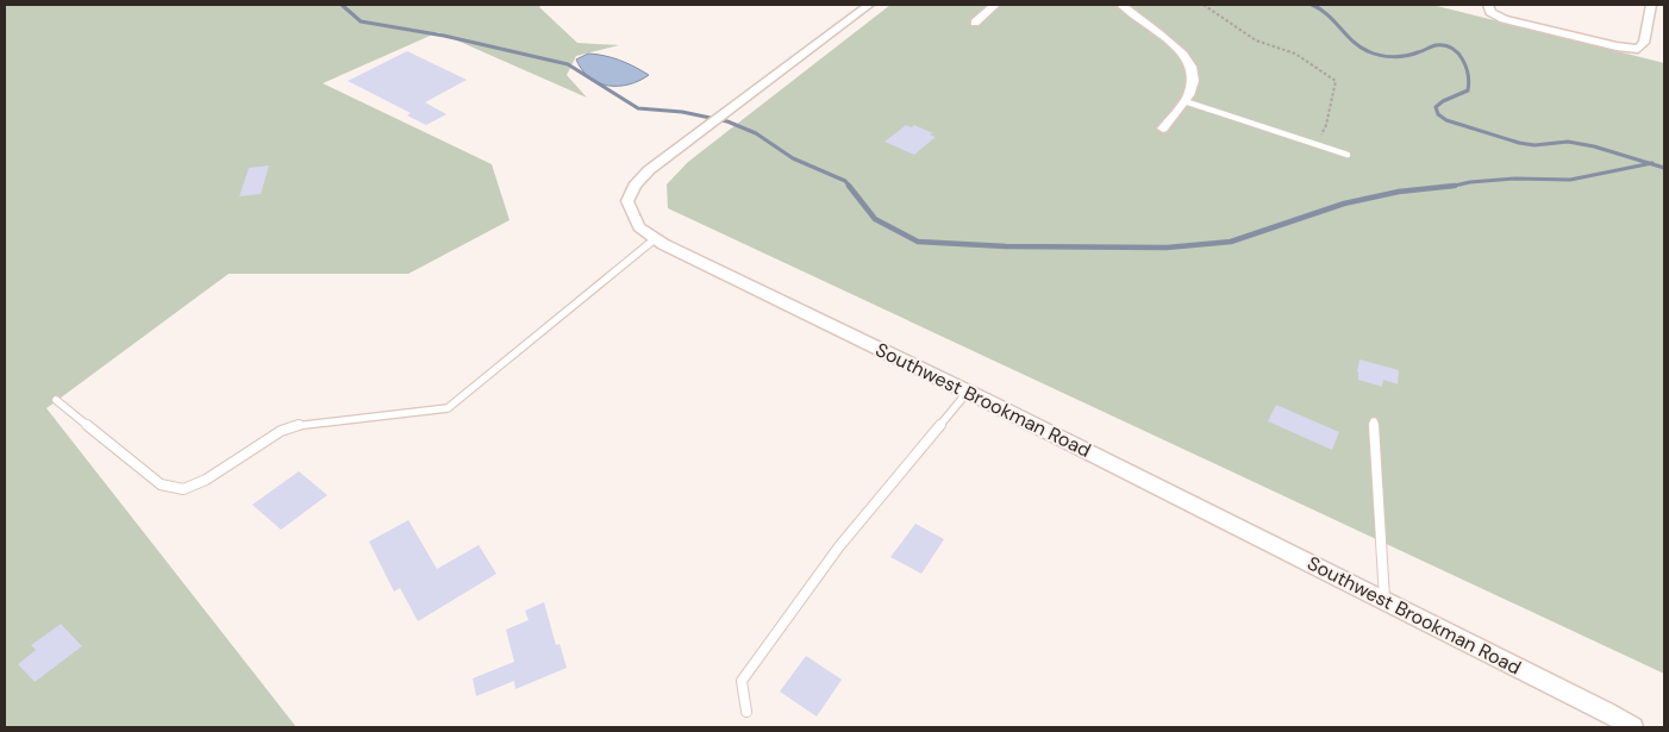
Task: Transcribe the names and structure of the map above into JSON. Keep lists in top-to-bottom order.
{
  "streets": {
    "street": ["Southwest Brookman Road"]
  }
}
